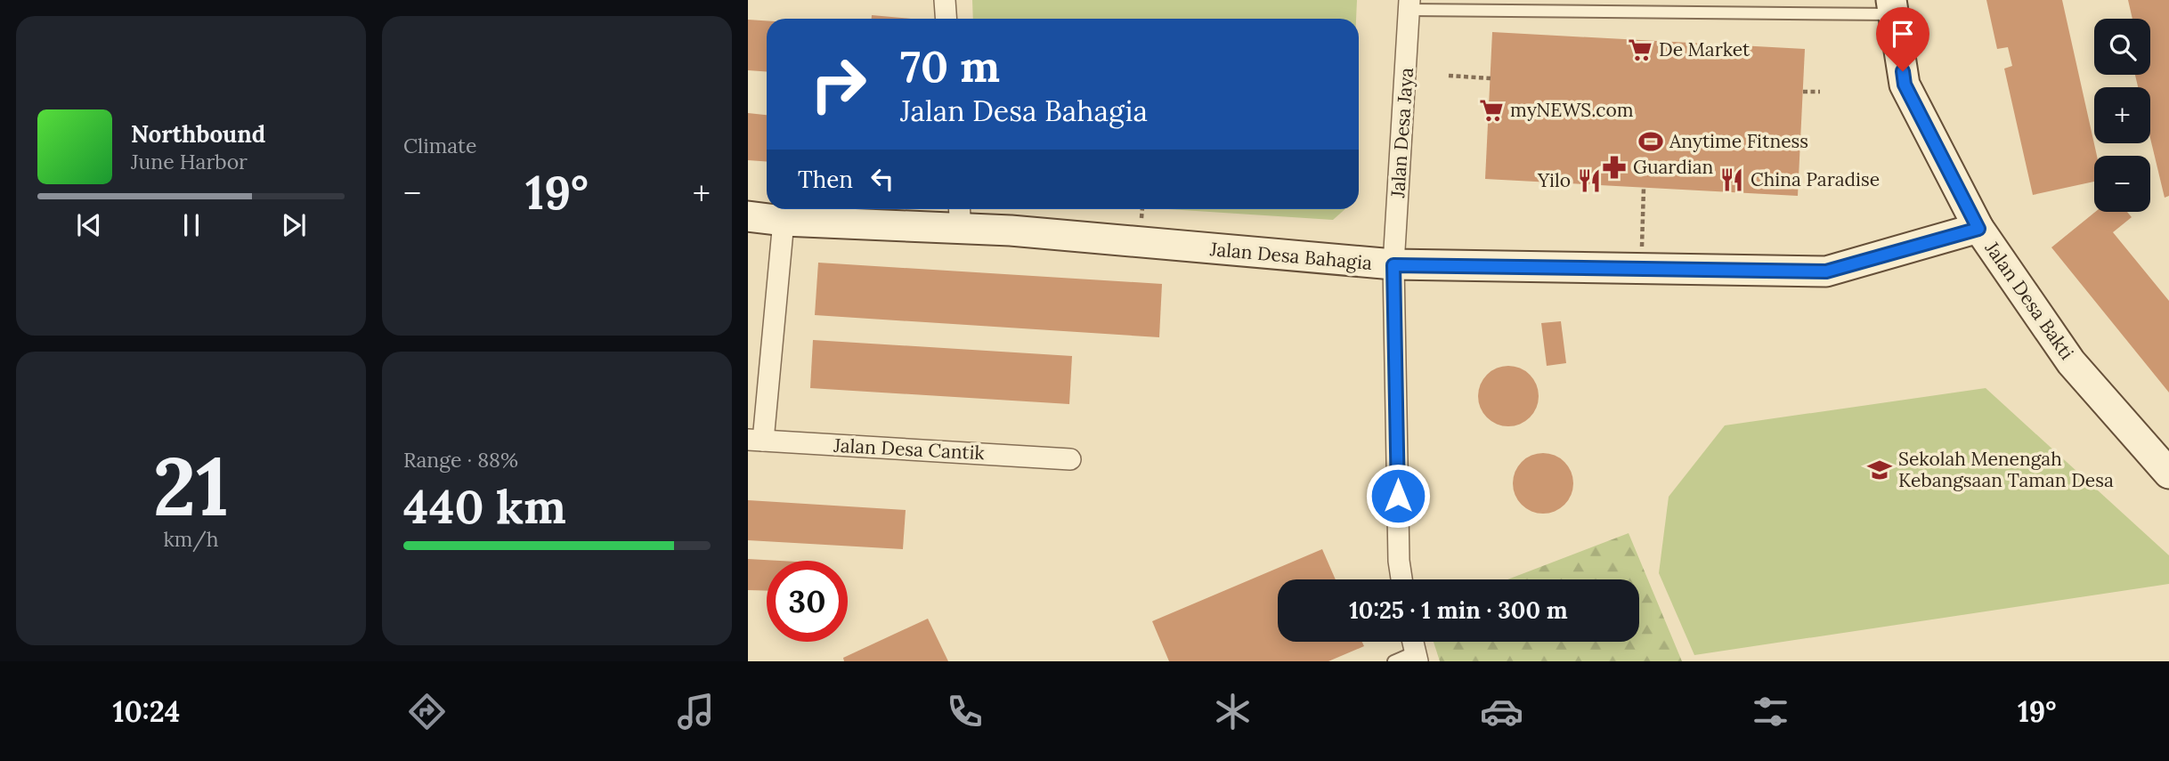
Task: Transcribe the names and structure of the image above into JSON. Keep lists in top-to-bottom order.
{
  "streets": {
    "street": [
      "Jalan Desa Jaya",
      "Jalan Desa Bahagia",
      "Jalan Desa Bakti",
      "Jalan Desa Cantik"
    ]
  },
  "crossings": [
    ["Jalan Desa Jaya", "Jalan Desa Bahagia"],
    ["Jalan Desa Bahagia", "Jalan Desa Bakti"]
  ],
  "places": {
    "supermarket": ["De Market", "myNEWS.com"],
    "sports": ["Anytime Fitness"],
    "pharmacy": ["Guardian"],
    "restaurant": ["China Paradise", "Yilo"],
    "school or university": ["Sekolah Menengah Kebangsaan Taman Desa"]
  },
  "page": {
    "tile": [
      "Climate",
      ["21", "km/h"],
      ["Range · 88%", "440 km"]
    ],
    "map_buttons": ["+", "−"],
    "turn": ["70 m", "Jalan Desa Bahagia"],
    "song": ["Northbound", "June Harbor"],
    "then": "Then",
    "heat": ["−", "19°", "+"],
    "limit": "30",
    "trip": "10:25 · 1 min · 300 m",
    "tabs": ["10:24", "19°"]
  }
}
